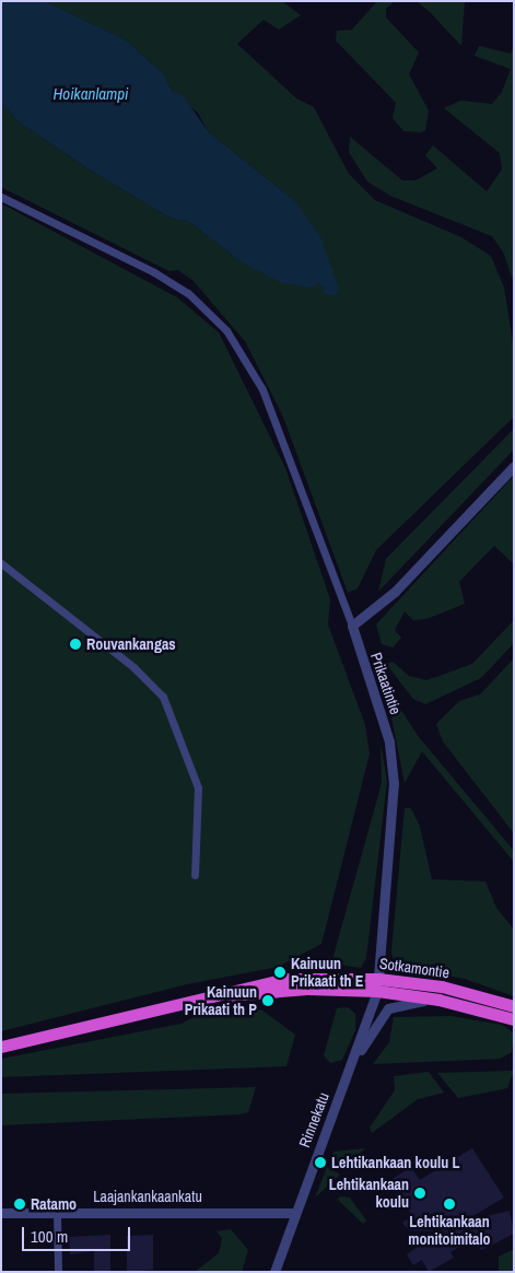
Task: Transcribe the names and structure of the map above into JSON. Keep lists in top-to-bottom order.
{
  "streets": {
    "highway": ["Sotkamontie"],
    "street": ["Prikaatintie", "Rinnekatu", "Laajankankaankatu"]
  },
  "crossings": [
    ["Prikaatintie", "Sotkamontie"],
    ["Prikaatintie", "Rinnekatu"],
    ["Sotkamontie", "Rinnekatu"],
    ["Rinnekatu", "Laajankankaankatu"]
  ],
  "water": ["Hoikanlampi"],
  "places": [
    "Rouvankangas",
    "Kainuun Prikaati th E",
    "Kainuun Prikaati th P",
    "Lehtikankaan koulu L",
    "Lehtikankaan koulu",
    "Ratamo",
    "Lehtikankaan monitoimitalo"
  ],
  "scale_bar": "100 m"
}
